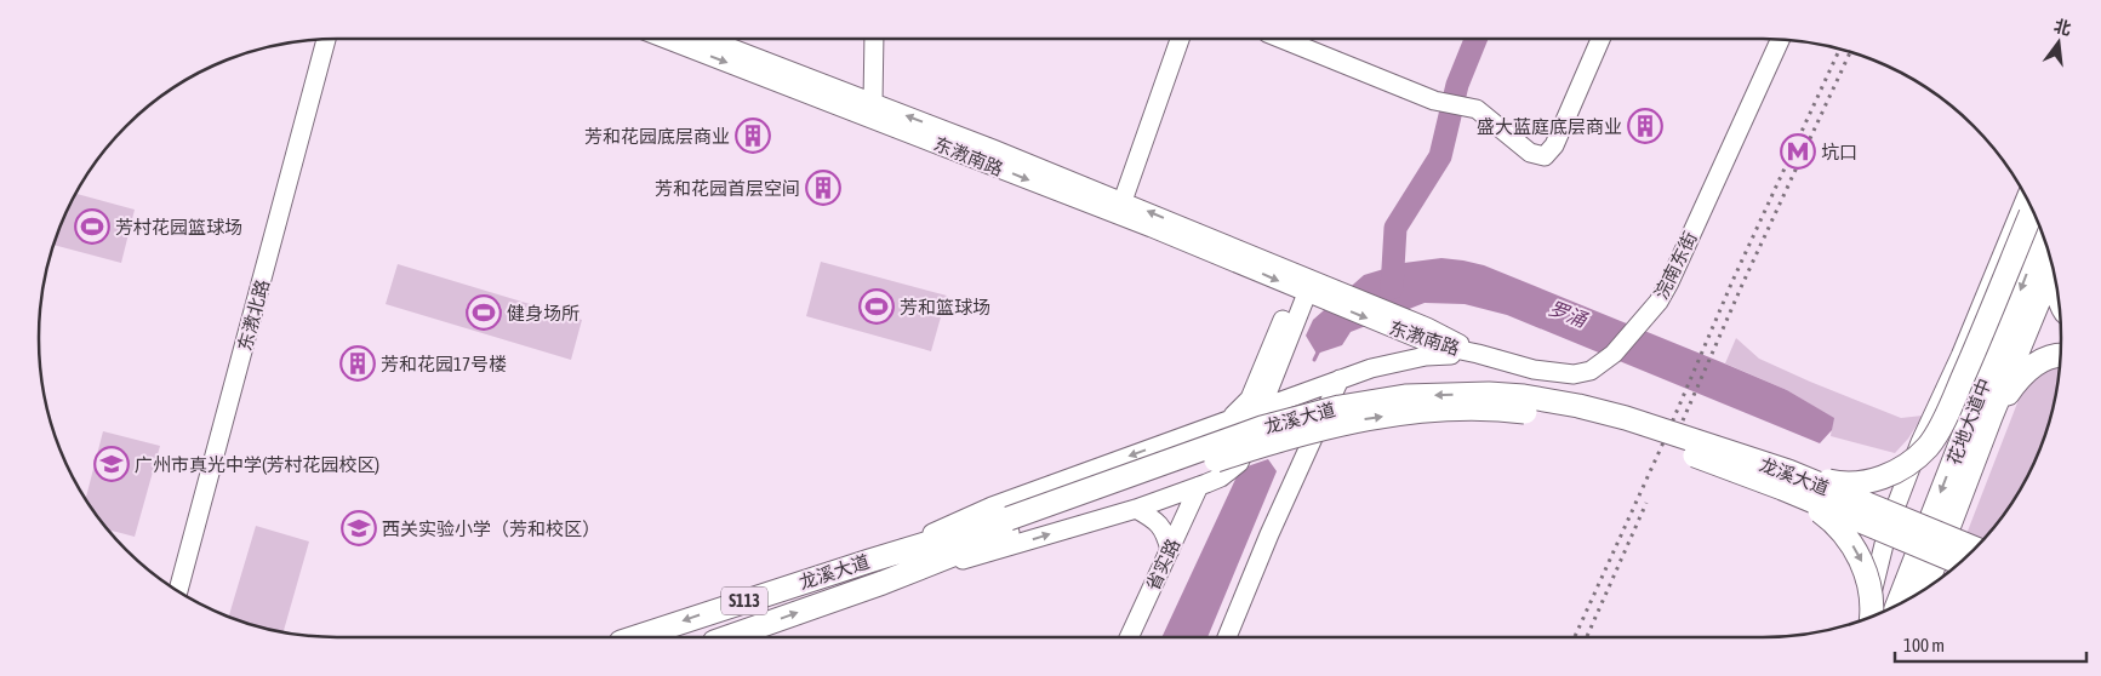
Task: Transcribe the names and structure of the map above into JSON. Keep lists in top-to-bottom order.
{
  "streets": {
    "main road": ["龙溪大道", "花地大道中", "S113"],
    "street": [
      "东漖南路",
      "浣南东街",
      "东漖北路",
      "省实路"
    ]
  },
  "crossings": [
    ["东漖南路", "浣南东街"]
  ],
  "water": ["罗涌"],
  "places": {
    "building": [
      "盛大蓝庭底层商业",
      "芳和花园底层商业",
      "芳和花园首层空间",
      "芳和花园17号楼"
    ],
    "metro station": ["坑口"],
    "sports": ["芳村花园篮球场", "芳和篮球场", "健身场所"],
    "school or university": ["广州市真光中学(芳村花园校区)", "西关实验小学（芳和校区）"]
  },
  "scale_bar": "100 m",
  "north": "top"
}
